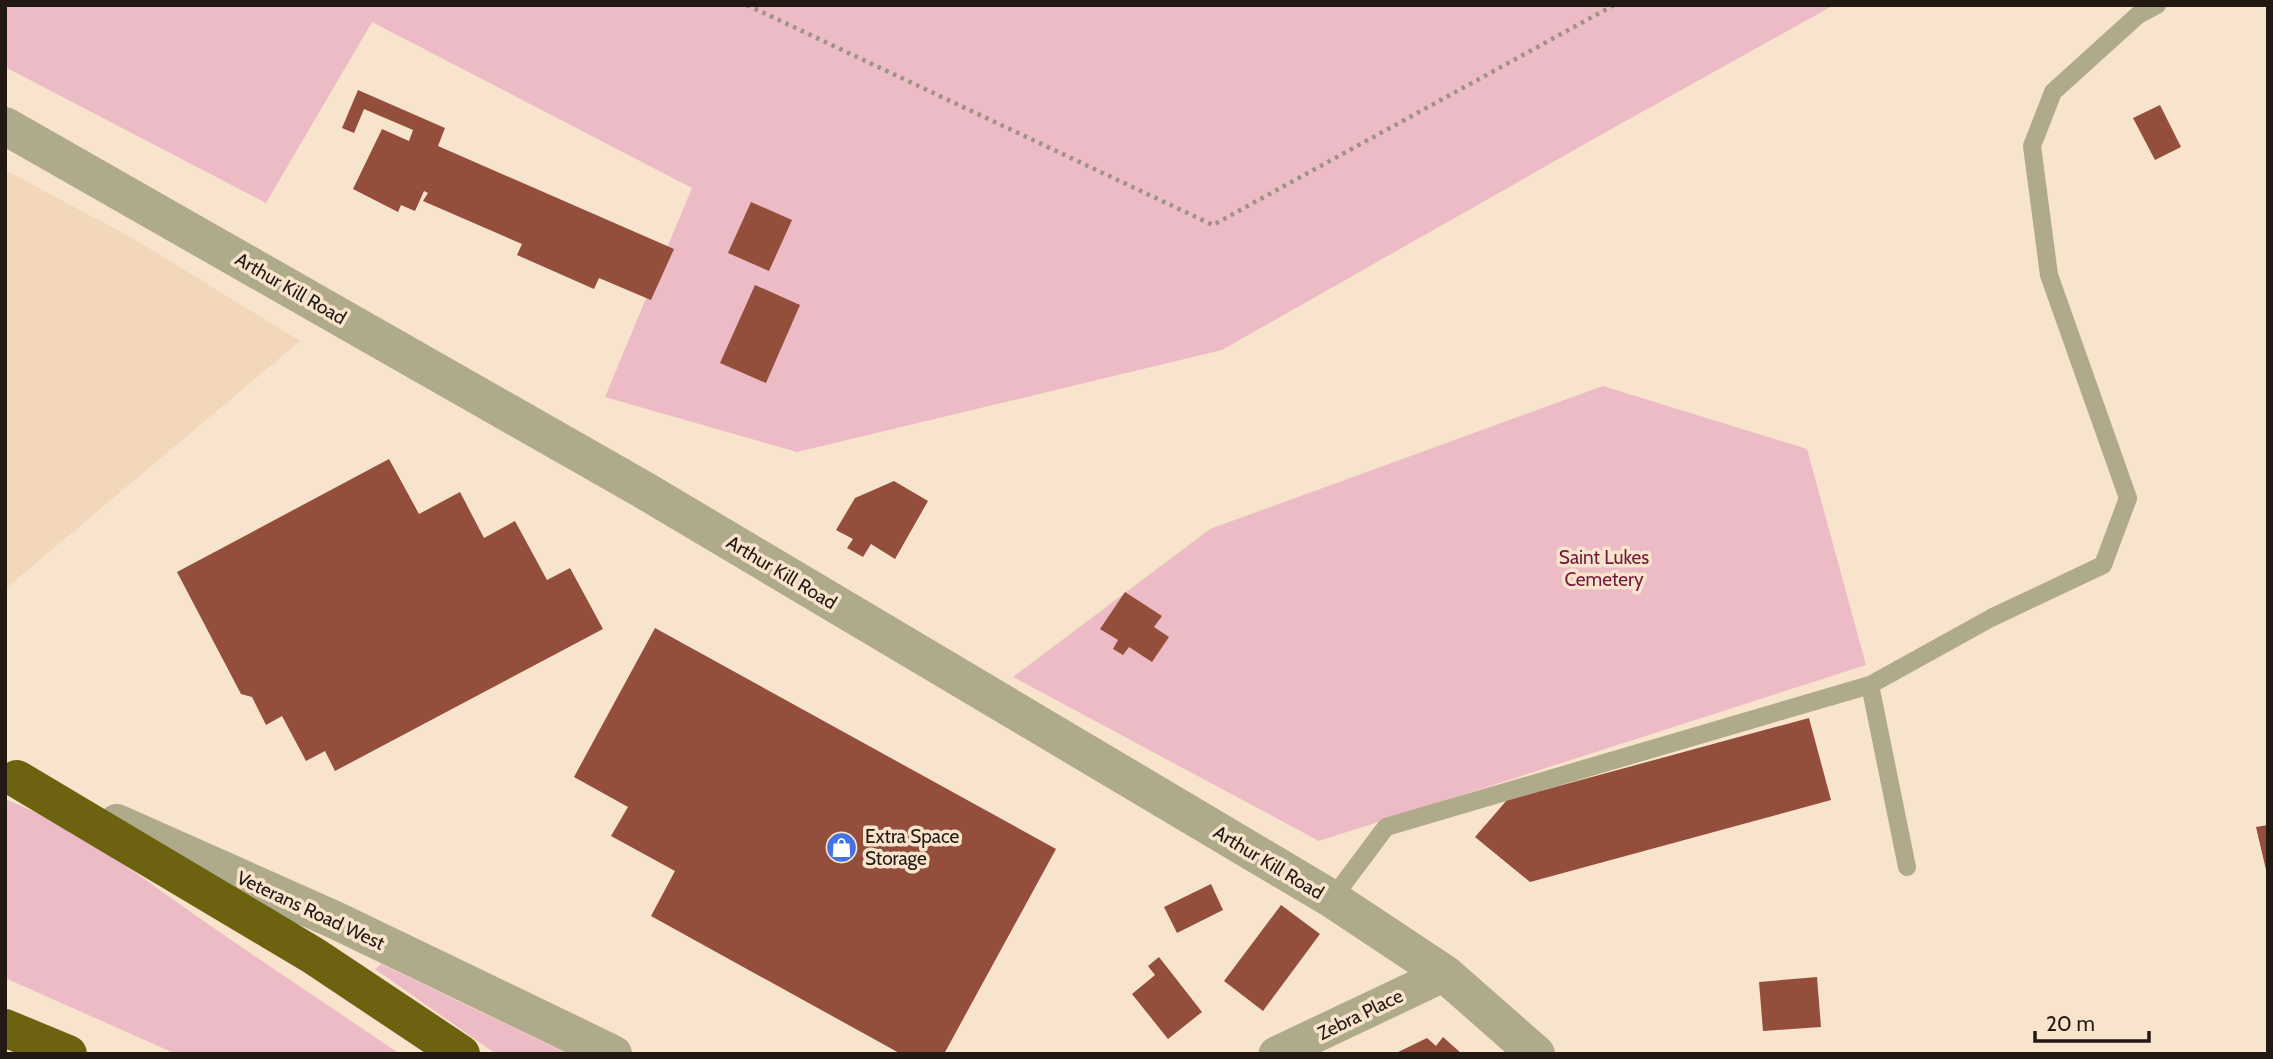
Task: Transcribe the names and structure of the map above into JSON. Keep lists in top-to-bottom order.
{
  "streets": {
    "street": ["Arthur Kill Road", "Veterans Road West", "Zebra Place"]
  },
  "crossings": [
    ["Arthur Kill Road", "Zebra Place"]
  ],
  "parks": ["Saint Lukes Cemetery"],
  "places": {
    "shop": ["Extra Space Storage"]
  },
  "scale_bar": "20 m"
}
